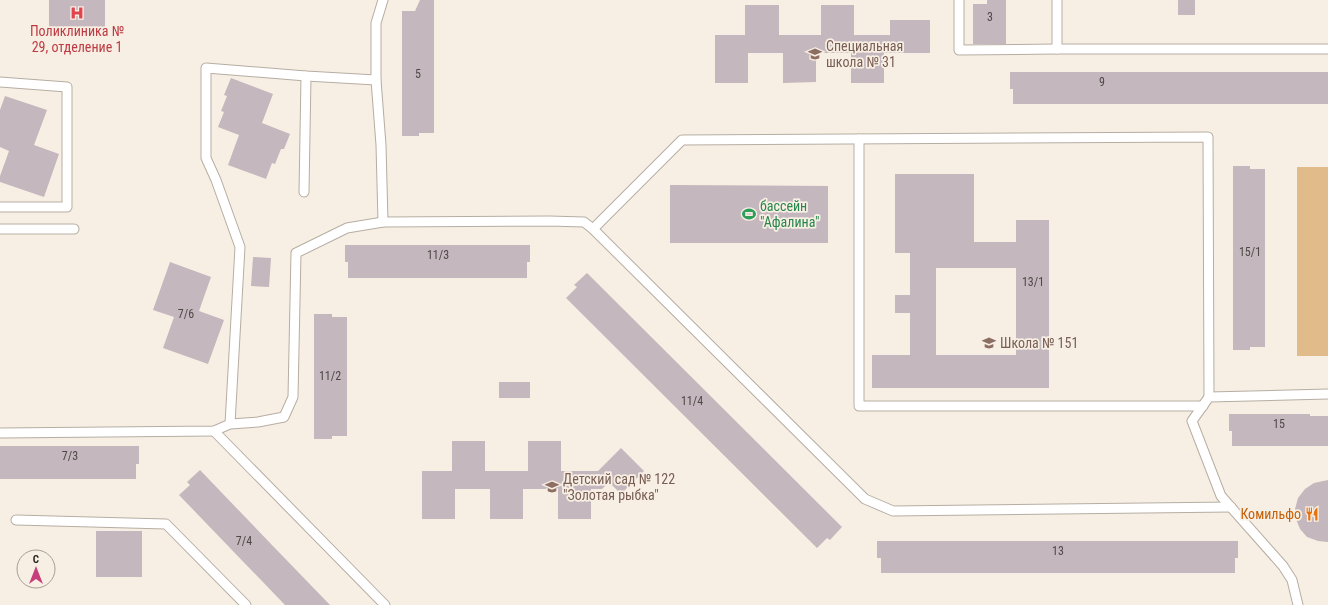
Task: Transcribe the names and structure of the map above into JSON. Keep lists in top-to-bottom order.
{
  "places": {
    "hospital": ["Поликлиника № 29, отделение 1"],
    "school or university": ["Специальная школа № 31", "Школа № 151", "Детский сад № 122 \"Золотая рыбка\""],
    "sports": ["бассейн \"Афалина\""],
    "restaurant": ["Комильфо"]
  },
  "house_numbers": [
    "3",
    "5",
    "9",
    "15/1",
    "11/3",
    "13/1",
    "7/6",
    "11/2",
    "11/4",
    "15",
    "7/3",
    "7/4",
    "13"
  ],
  "north": "top"
}
